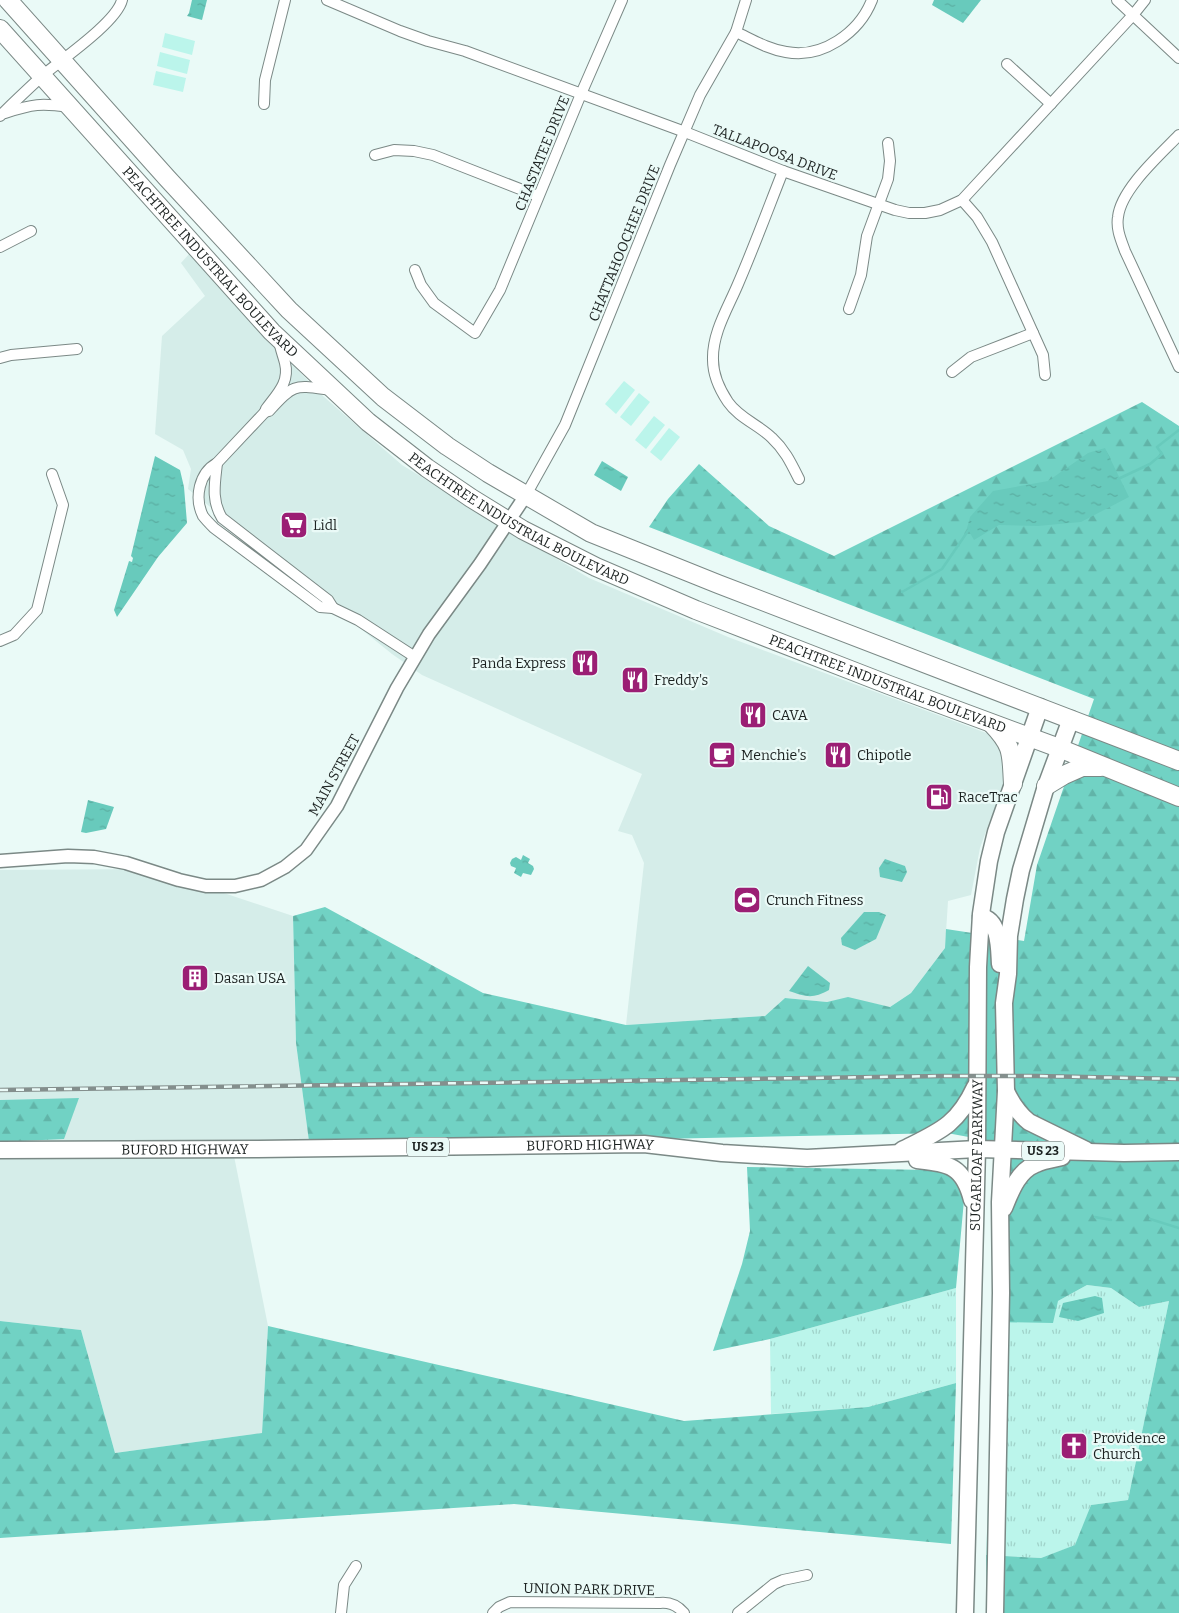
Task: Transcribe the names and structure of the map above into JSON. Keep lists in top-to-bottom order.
{
  "streets": {
    "highway": ["PEACHTREE INDUSTRIAL BOULEVARD"],
    "main road": ["BUFORD HIGHWAY", "US 23", "SUGARLOAF PARKWAY"],
    "street": [
      "TALLAPOOSA DRIVE",
      "CHASTATEE DRIVE",
      "CHATTAHOOCHEE DRIVE",
      "MAIN STREET",
      "UNION PARK DRIVE"
    ]
  },
  "crossings": [
    ["TALLAPOOSA DRIVE", "CHASTATEE DRIVE"],
    ["TALLAPOOSA DRIVE", "CHATTAHOOCHEE DRIVE"],
    ["CHATTAHOOCHEE DRIVE", "PEACHTREE INDUSTRIAL BOULEVARD"],
    ["CHATTAHOOCHEE DRIVE", "MAIN STREET"],
    ["PEACHTREE INDUSTRIAL BOULEVARD", "MAIN STREET"],
    ["PEACHTREE INDUSTRIAL BOULEVARD", "SUGARLOAF PARKWAY"],
    ["BUFORD HIGHWAY", "SUGARLOAF PARKWAY"]
  ],
  "places": {
    "supermarket": ["Lidl"],
    "restaurant": [
      "Panda Express",
      "Freddy's",
      "CAVA",
      "Chipotle"
    ],
    "cafe": ["Menchie's"],
    "fuel station": ["RaceTrac"],
    "sports": ["Crunch Fitness"],
    "building": ["Dasan USA"],
    "church": ["Providence Church"]
  }
}
